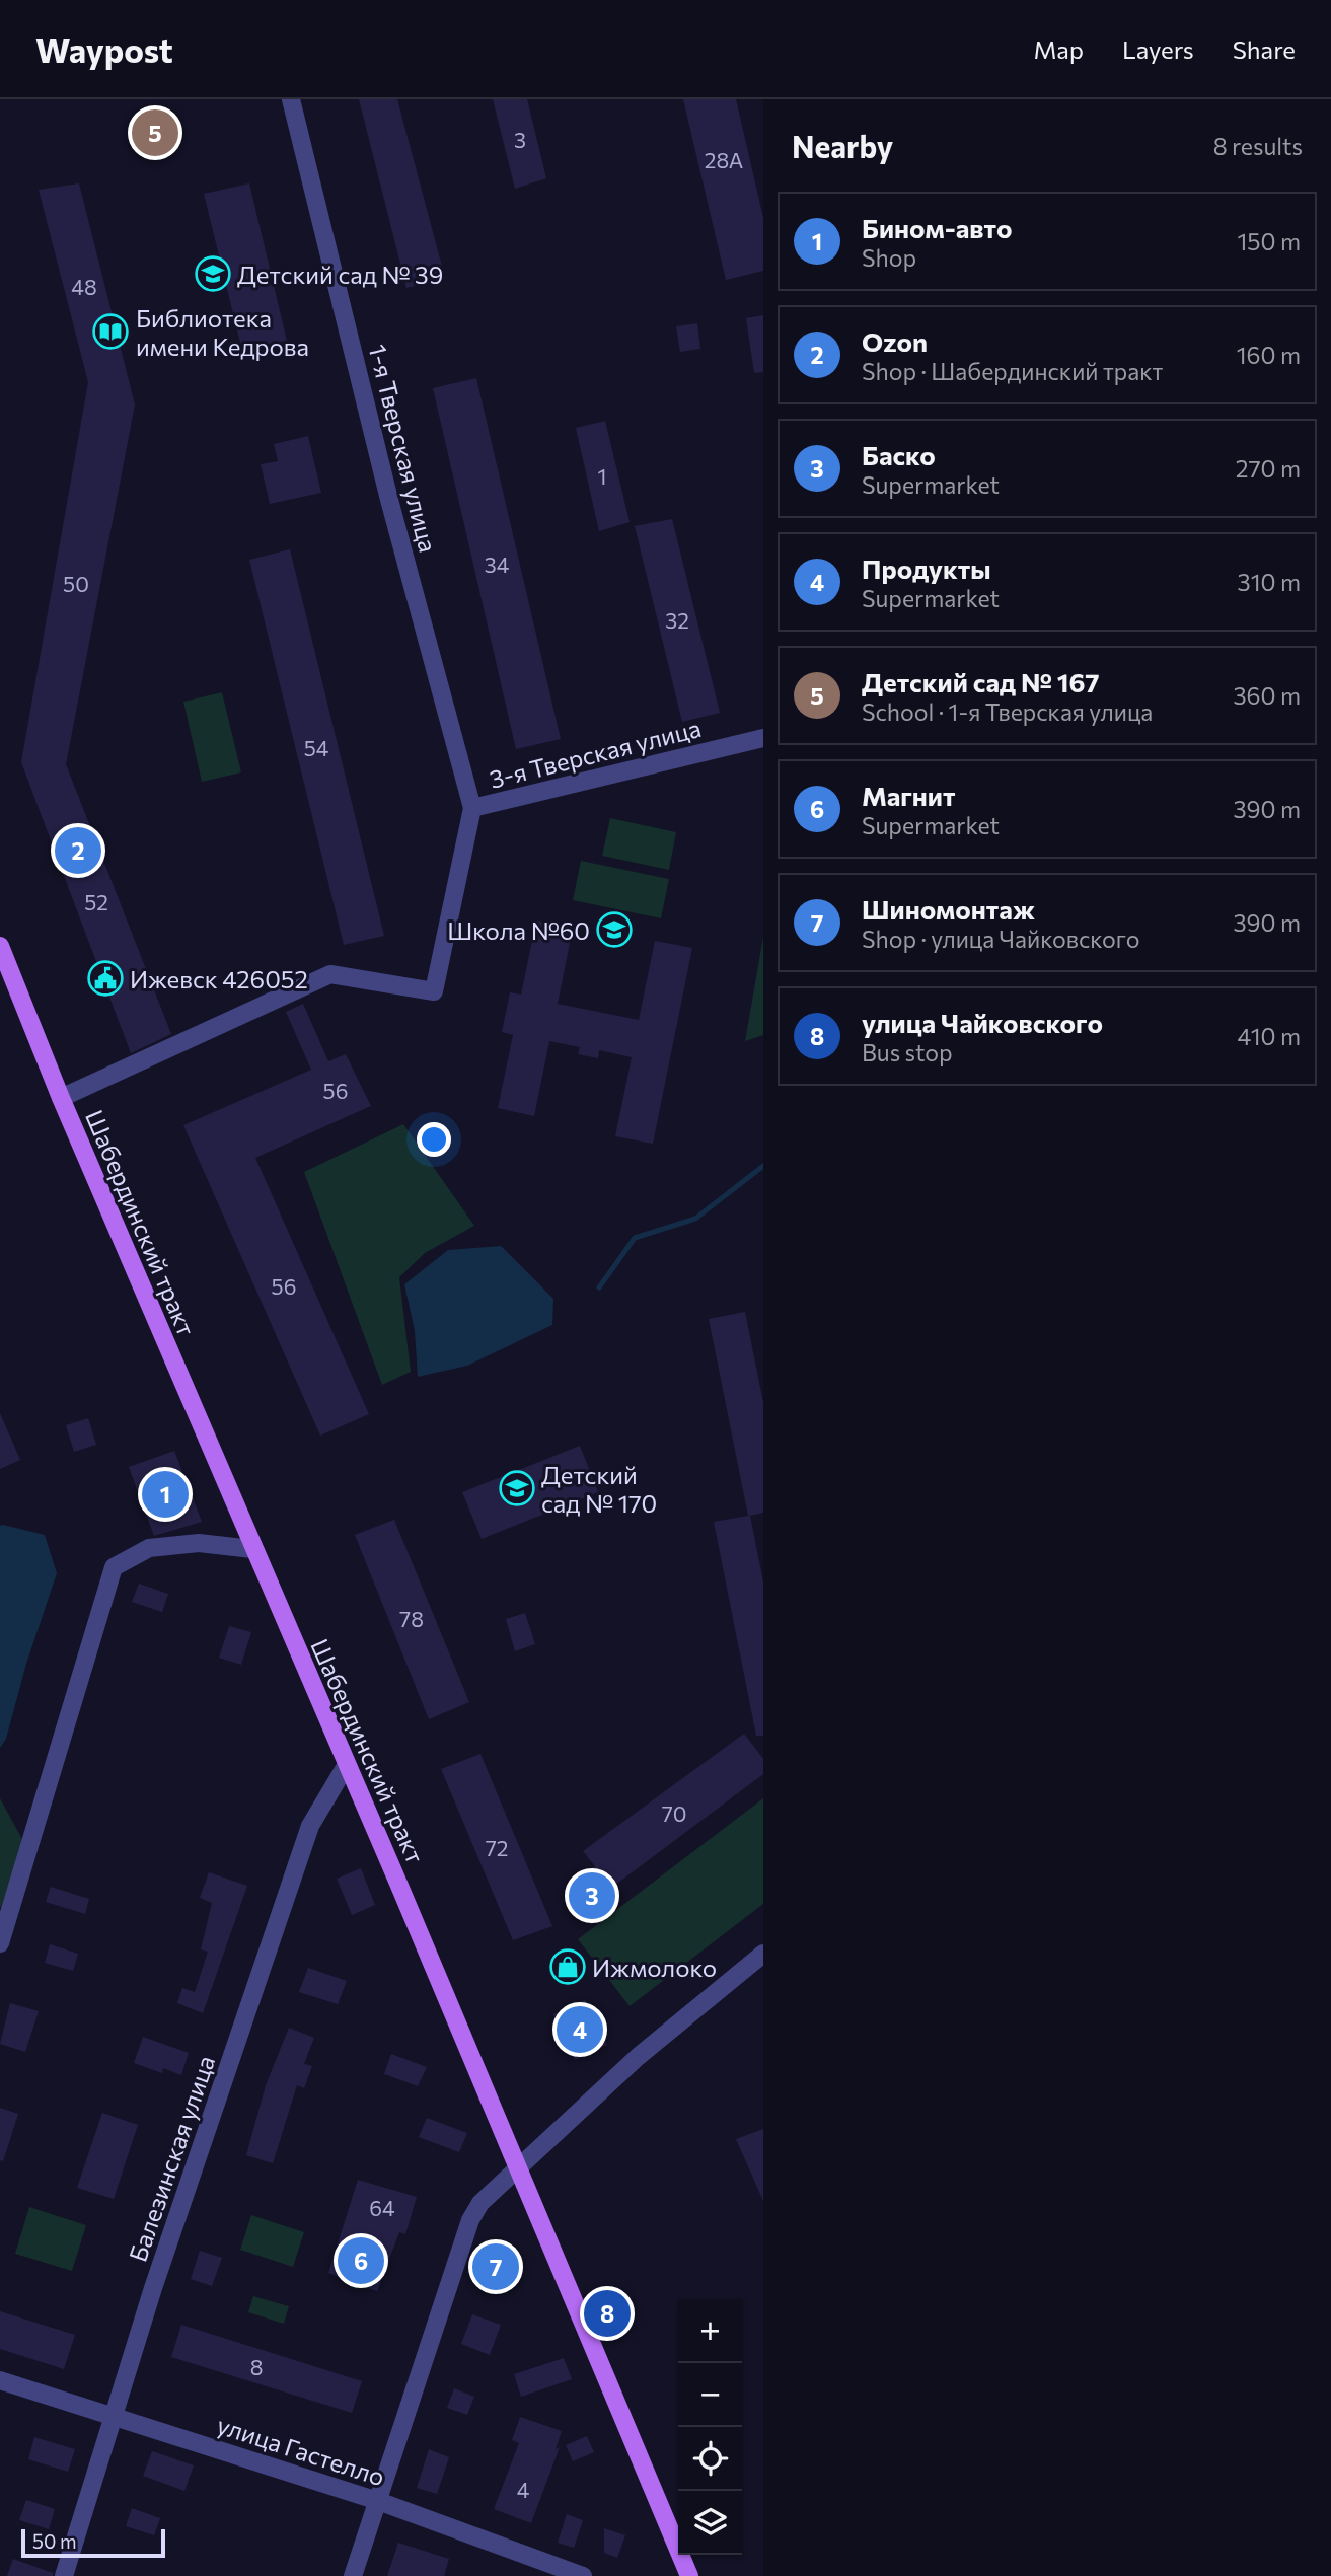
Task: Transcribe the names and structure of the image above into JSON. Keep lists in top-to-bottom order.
{
  "streets": {
    "main road": ["Шабердинский тракт"],
    "street": [
      "1-я Тверская улица",
      "3-я Тверская улица",
      "Балезинская улица",
      "улица Гастелло"
    ]
  },
  "crossings": [
    ["1-я Тверская улица", "3-я Тверская улица"],
    ["3-я Тверская улица", "Шабердинский тракт"],
    ["Шабердинский тракт", "Балезинская улица"],
    ["Балезинская улица", "улица Гастелло"]
  ],
  "places": {
    "school or university": ["Детский сад № 39", "Школа №60", "Детский сад № 170"],
    "library": ["Библиотека имени Кедрова"],
    "public building": ["Ижевск 426052"],
    "shop": ["Ижмолоко"]
  },
  "house_numbers": [
    "3",
    "28А",
    "48",
    "1",
    "34",
    "50",
    "32",
    "54",
    "52",
    "56",
    "56",
    "78",
    "70",
    "72",
    "64",
    "8",
    "4"
  ],
  "scale_bar": "50 m",
  "page": {
    "header": "Waypost",
    "nav": ["Map", "Layers", "Share"],
    "heading": ["Nearby", "8 results"],
    "pins": [
      "5",
      "2",
      "1",
      "3",
      "4",
      "6",
      "7",
      "8"
    ],
    "list": [
      {
        "mark": "1",
        "name": "Бином-авто",
        "note": "Shop",
        "value": "150 m"
      },
      {
        "mark": "2",
        "name": "Ozon",
        "note": "Shop · Шабердинский тракт",
        "value": "160 m"
      },
      {
        "mark": "3",
        "name": "Баско",
        "note": "Supermarket",
        "value": "270 m"
      },
      {
        "mark": "4",
        "name": "Продукты",
        "note": "Supermarket",
        "value": "310 m"
      },
      {
        "mark": "5",
        "name": "Детский сад № 167",
        "note": "School · 1-я Тверская улица",
        "value": "360 m"
      },
      {
        "mark": "6",
        "name": "Магнит",
        "note": "Supermarket",
        "value": "390 m"
      },
      {
        "mark": "7",
        "name": "Шиномонтаж",
        "note": "Shop · улица Чайковского",
        "value": "390 m"
      },
      {
        "mark": "8",
        "name": "улица Чайковского",
        "note": "Bus stop",
        "value": "410 m"
      }
    ],
    "map_buttons": ["+", "−"],
    "scale": "50 m"
  }
}
